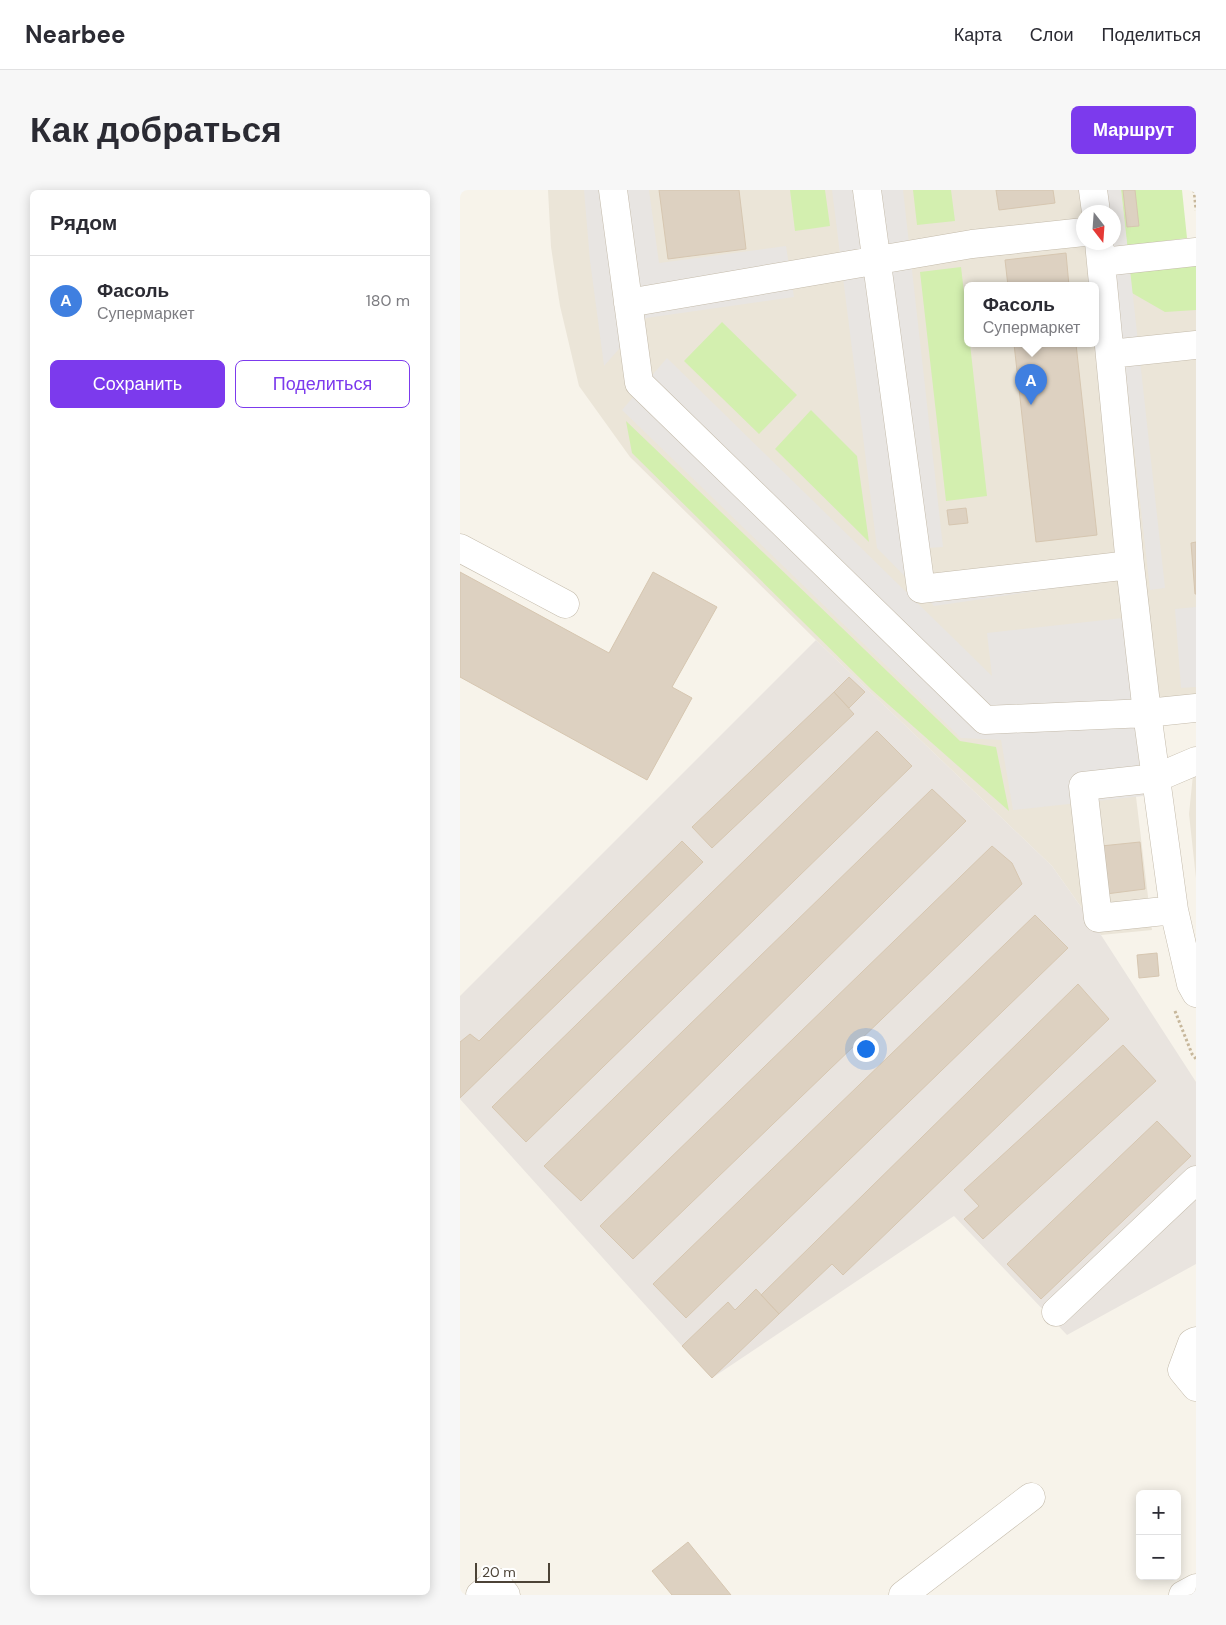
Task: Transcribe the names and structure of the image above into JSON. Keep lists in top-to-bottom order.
{
  "scale_bar": "20 m",
  "north": "bottom",
  "page": {
    "header": "Nearbee",
    "nav": ["Карта", "Слои", "Поделиться"],
    "buttons": [
      "Маршрут",
      ["Сохранить", "Поделиться"]
    ],
    "title": "Как добраться",
    "heading": "Рядом",
    "list": [
      {
        "mark": "A",
        "name": "Фасоль",
        "note": "Супермаркет",
        "value": "180 m"
      }
    ],
    "popup": ["Фасоль", "Супермаркет"],
    "pins": "A",
    "map_buttons": ["+", "−"],
    "scale": "20 m"
  }
}
